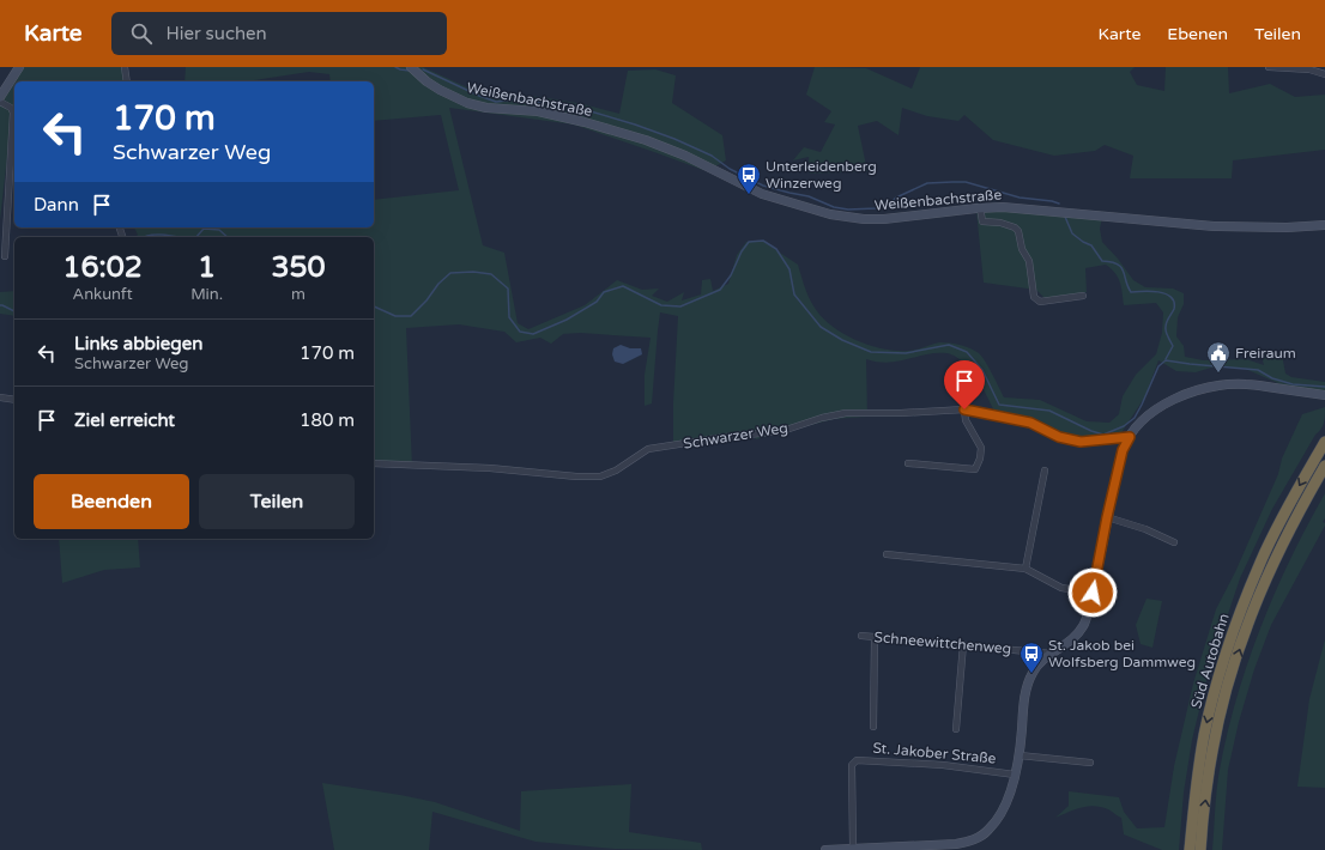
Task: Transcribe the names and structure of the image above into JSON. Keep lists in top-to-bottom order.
{
  "streets": {
    "highway": ["Süd Autobahn"],
    "main road": ["Weißenbachstraße", "St. Jakober Straße"],
    "street": ["Schwarzer Weg", "Schneewittchenweg"]
  },
  "crossings": [
    ["Schwarzer Weg", "St. Jakober Straße"],
    ["Schneewittchenweg", "St. Jakober Straße"]
  ],
  "places": {
    "bus stop": ["Unterleidenberg Winzerweg", "St. Jakob bei Wolfsberg Dammweg"],
    "public building": ["Freiraum"]
  },
  "page": {
    "header": "Karte",
    "search": "Hier suchen",
    "nav": ["Karte", "Ebenen", "Teilen"],
    "turn": ["170 m", "Schwarzer Weg"],
    "then": "Dann",
    "eta": [
      "16:02",
      "Ankunft",
      "1",
      "Min.",
      "350",
      "m"
    ],
    "list": [
      {
        "name": "Links abbiegen",
        "note": "Schwarzer Weg",
        "value": "170 m"
      },
      {
        "name": "Ziel erreicht",
        "value": "180 m"
      }
    ],
    "buttons": ["Beenden", "Teilen"]
  }
}
